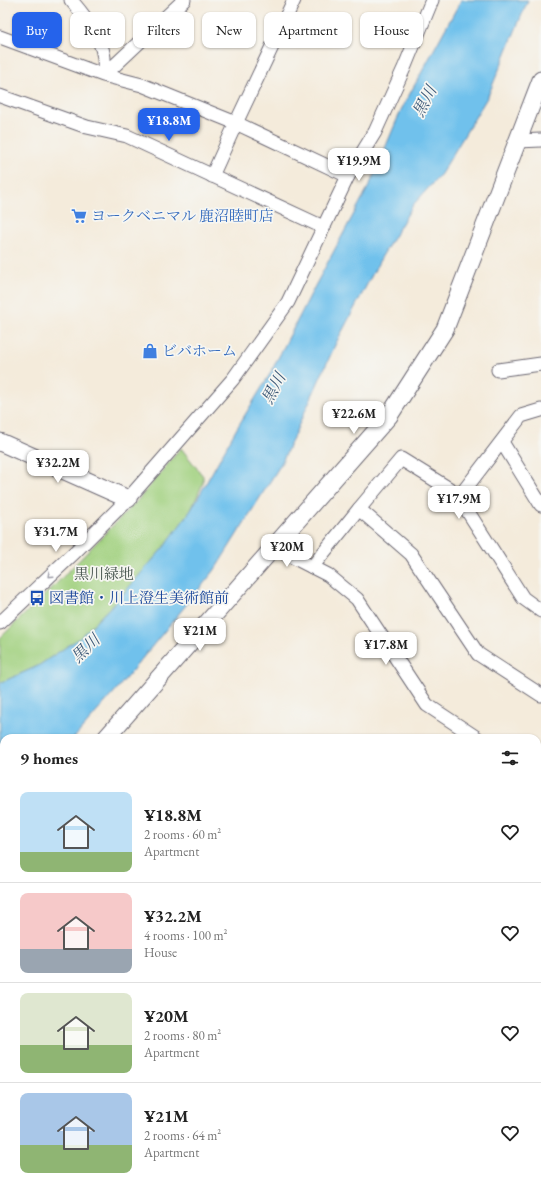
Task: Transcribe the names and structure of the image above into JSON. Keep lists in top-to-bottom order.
{
  "water": ["黒川"],
  "parks": ["黒川緑地"],
  "places": {
    "supermarket": ["ヨークベニマル 鹿沼睦町店"],
    "shop": ["ビバホーム"],
    "bus stop": ["図書館・川上澄生美術館前"]
  },
  "page": {
    "chip": [
      "Buy",
      "Rent",
      "Filters",
      "New",
      "Apartment",
      "House"
    ],
    "price": [
      "¥18.8M",
      "¥19.9M",
      "¥22.6M",
      "¥32.2M",
      "¥17.9M",
      "¥31.7M",
      "¥20M",
      "¥21M",
      "¥17.8M"
    ],
    "heading": "9 homes",
    "list": [
      {
        "name": "¥18.8M",
        "note": "2 rooms · 60 m² · Apartment"
      },
      {
        "name": "¥32.2M",
        "note": "4 rooms · 100 m² · House"
      },
      {
        "name": "¥20M",
        "note": "2 rooms · 80 m² · Apartment"
      },
      {
        "name": "¥21M",
        "note": "2 rooms · 64 m² · Apartment"
      }
    ]
  }
}
